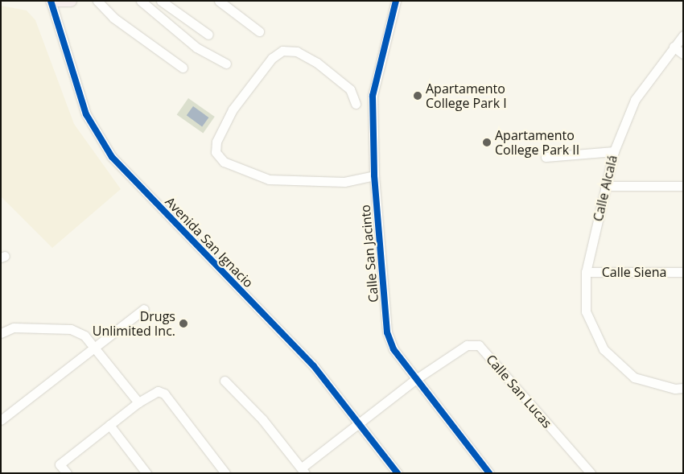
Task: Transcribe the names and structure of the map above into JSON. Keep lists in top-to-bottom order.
{
  "streets": {
    "street": [
      "Calle Alcalá",
      "Avenida San Ignacio",
      "Calle San Jacinto",
      "Calle Siena",
      "Calle San Lucas"
    ]
  },
  "crossings": [
    ["Calle Alcalá", "Calle Siena"],
    ["Avenida San Ignacio", "Calle San Lucas"],
    ["Calle San Jacinto", "Calle San Lucas"]
  ],
  "places": ["Apartamento College Park I", "Apartamento College Park II", "Drugs Unlimited Inc."]
}
